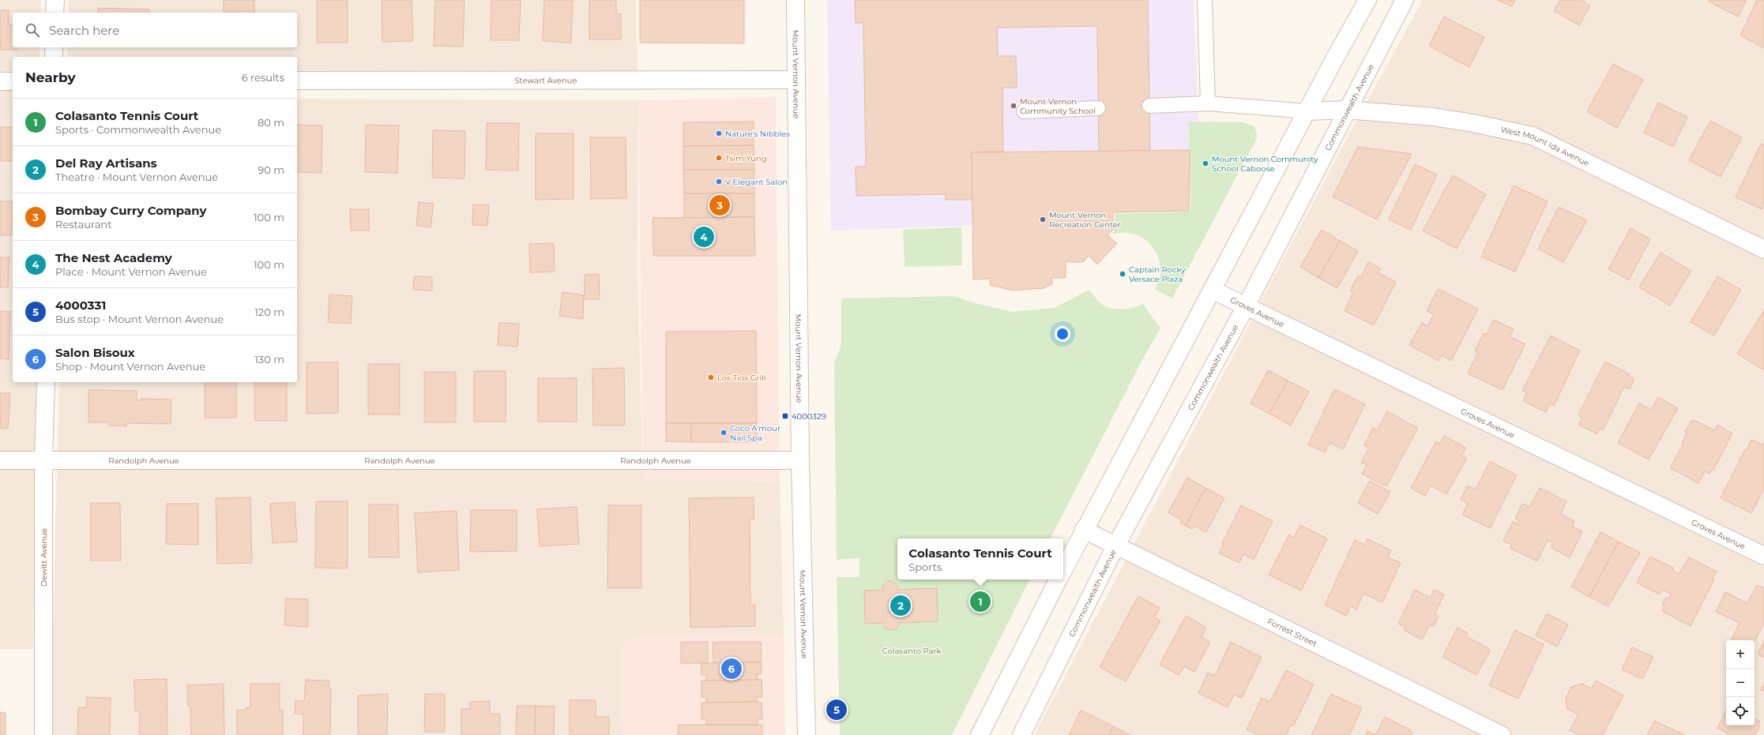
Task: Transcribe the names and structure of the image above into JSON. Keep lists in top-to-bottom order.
{
  "streets": {
    "street": [
      "Mount Vernon Avenue",
      "Stewart Avenue",
      "Commonwealth Avenue",
      "West Mount Ida Avenue",
      "Groves Avenue",
      "Randolph Avenue",
      "Dewitt Avenue",
      "Forrest Street"
    ]
  },
  "crossings": [
    ["Mount Vernon Avenue", "Stewart Avenue"],
    ["Mount Vernon Avenue", "Randolph Avenue"],
    ["Commonwealth Avenue", "West Mount Ida Avenue"],
    ["Commonwealth Avenue", "Groves Avenue"],
    ["Commonwealth Avenue", "Forrest Street"],
    ["Randolph Avenue", "Dewitt Avenue"]
  ],
  "parks": ["Colasanto Park"],
  "places": {
    "other": [
      "Mount Vernon Community School",
      "Nature's Nibbles",
      "Tsim Yung",
      "Mount Vernon Community School Caboose",
      "V Elegant Salon",
      "Mount Vernon Recreation Center",
      "Captain Rocky Versace Plaza",
      "Los Tios Grill",
      "Coco A'mour Nail Spa"
    ],
    "transit": ["4000329"]
  },
  "page": {
    "search": "Search here",
    "heading": ["Nearby", "6 results"],
    "list": [
      {
        "mark": "1",
        "name": "Colasanto Tennis Court",
        "note": "Sports · Commonwealth Avenue",
        "value": "80 m"
      },
      {
        "mark": "2",
        "name": "Del Ray Artisans",
        "note": "Theatre · Mount Vernon Avenue",
        "value": "90 m"
      },
      {
        "mark": "3",
        "name": "Bombay Curry Company",
        "note": "Restaurant",
        "value": "100 m"
      },
      {
        "mark": "4",
        "name": "The Nest Academy",
        "note": "Place · Mount Vernon Avenue",
        "value": "100 m"
      },
      {
        "mark": "5",
        "name": "4000331",
        "note": "Bus stop · Mount Vernon Avenue",
        "value": "120 m"
      },
      {
        "mark": "6",
        "name": "Salon Bisoux",
        "note": "Shop · Mount Vernon Avenue",
        "value": "130 m"
      }
    ],
    "pins": [
      "3",
      "4",
      "1",
      "2",
      "6",
      "5"
    ],
    "popup": ["Colasanto Tennis Court", "Sports"],
    "map_buttons": ["+", "−"]
  }
}
